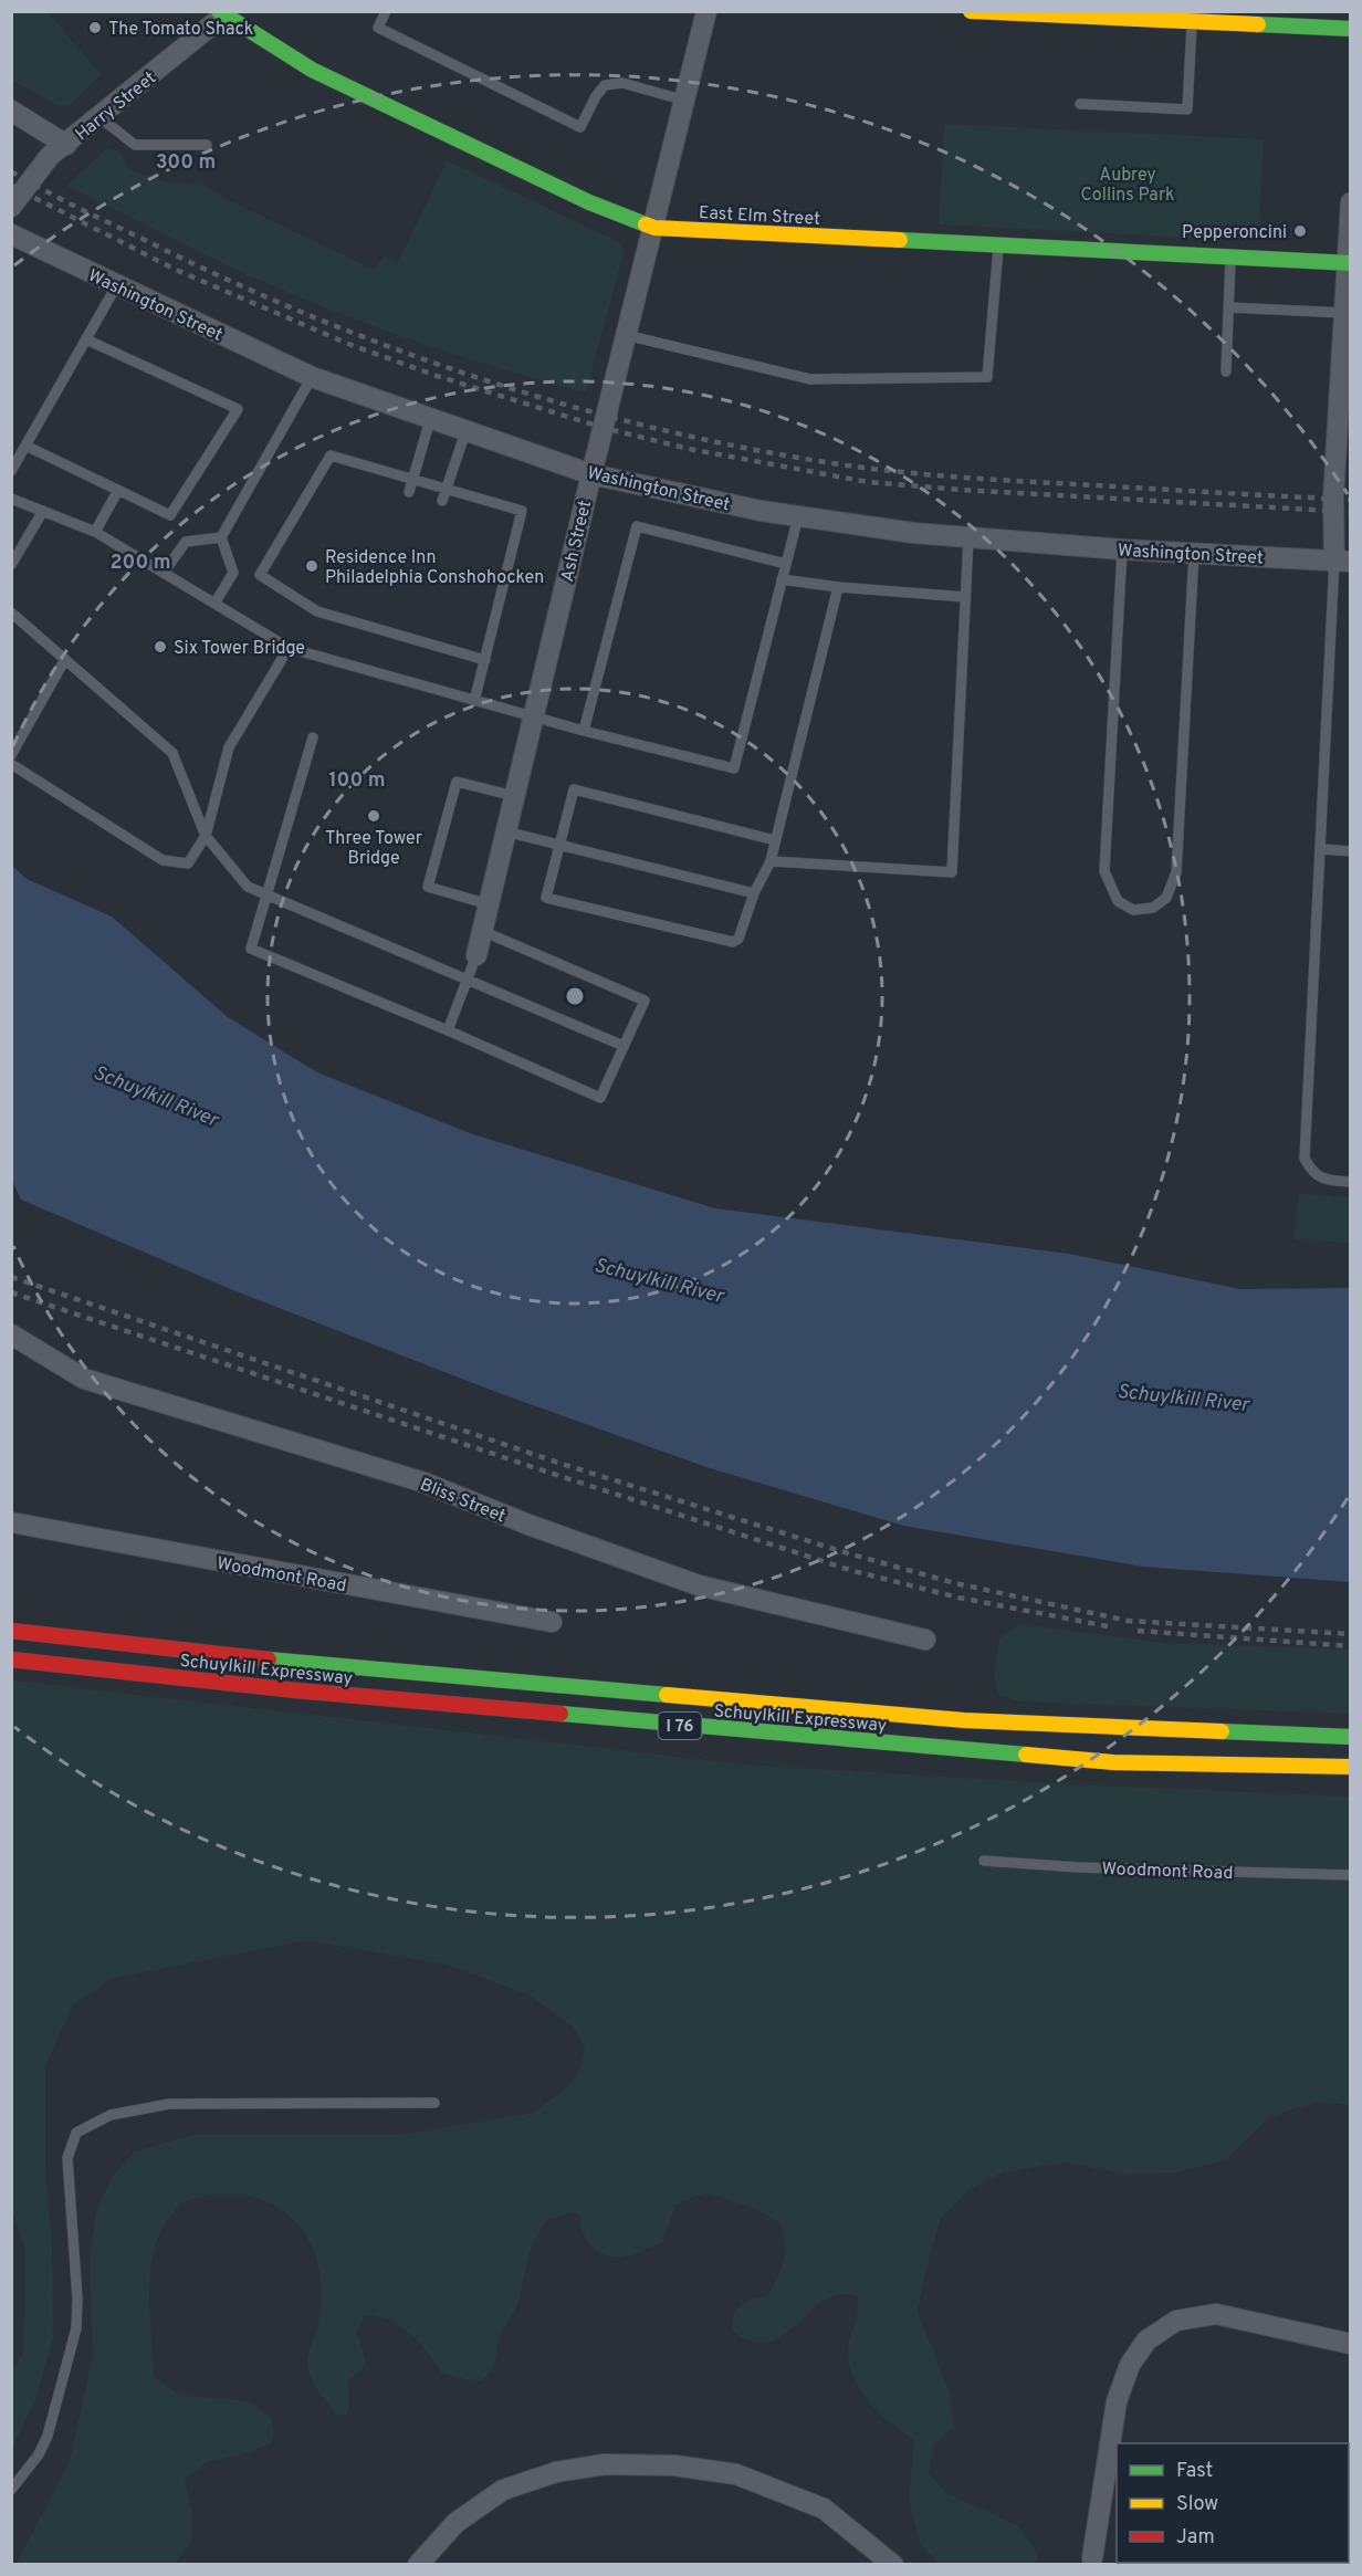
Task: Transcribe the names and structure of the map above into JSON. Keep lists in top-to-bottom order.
{
  "streets": {
    "main road": ["East Elm Street", "Schuylkill Expressway", "I 76"],
    "street": [
      "Harry Street",
      "Washington Street",
      "Ash Street",
      "Bliss Street",
      "Woodmont Road"
    ]
  },
  "crossings": [
    ["Harry Street", "East Elm Street"],
    ["East Elm Street", "Ash Street"],
    ["Washington Street", "Ash Street"]
  ],
  "water": ["Schuylkill River"],
  "parks": ["Aubrey Collins Park"],
  "places": [
    "The Tomato Shack",
    "Pepperoncini",
    "Residence Inn Philadelphia Conshohocken",
    "Six Tower Bridge",
    "Three Tower Bridge"
  ],
  "legend": ["Fast", "Slow", "Jam"],
  "rings": ["300 m", "200 m", "100 m"]
}
